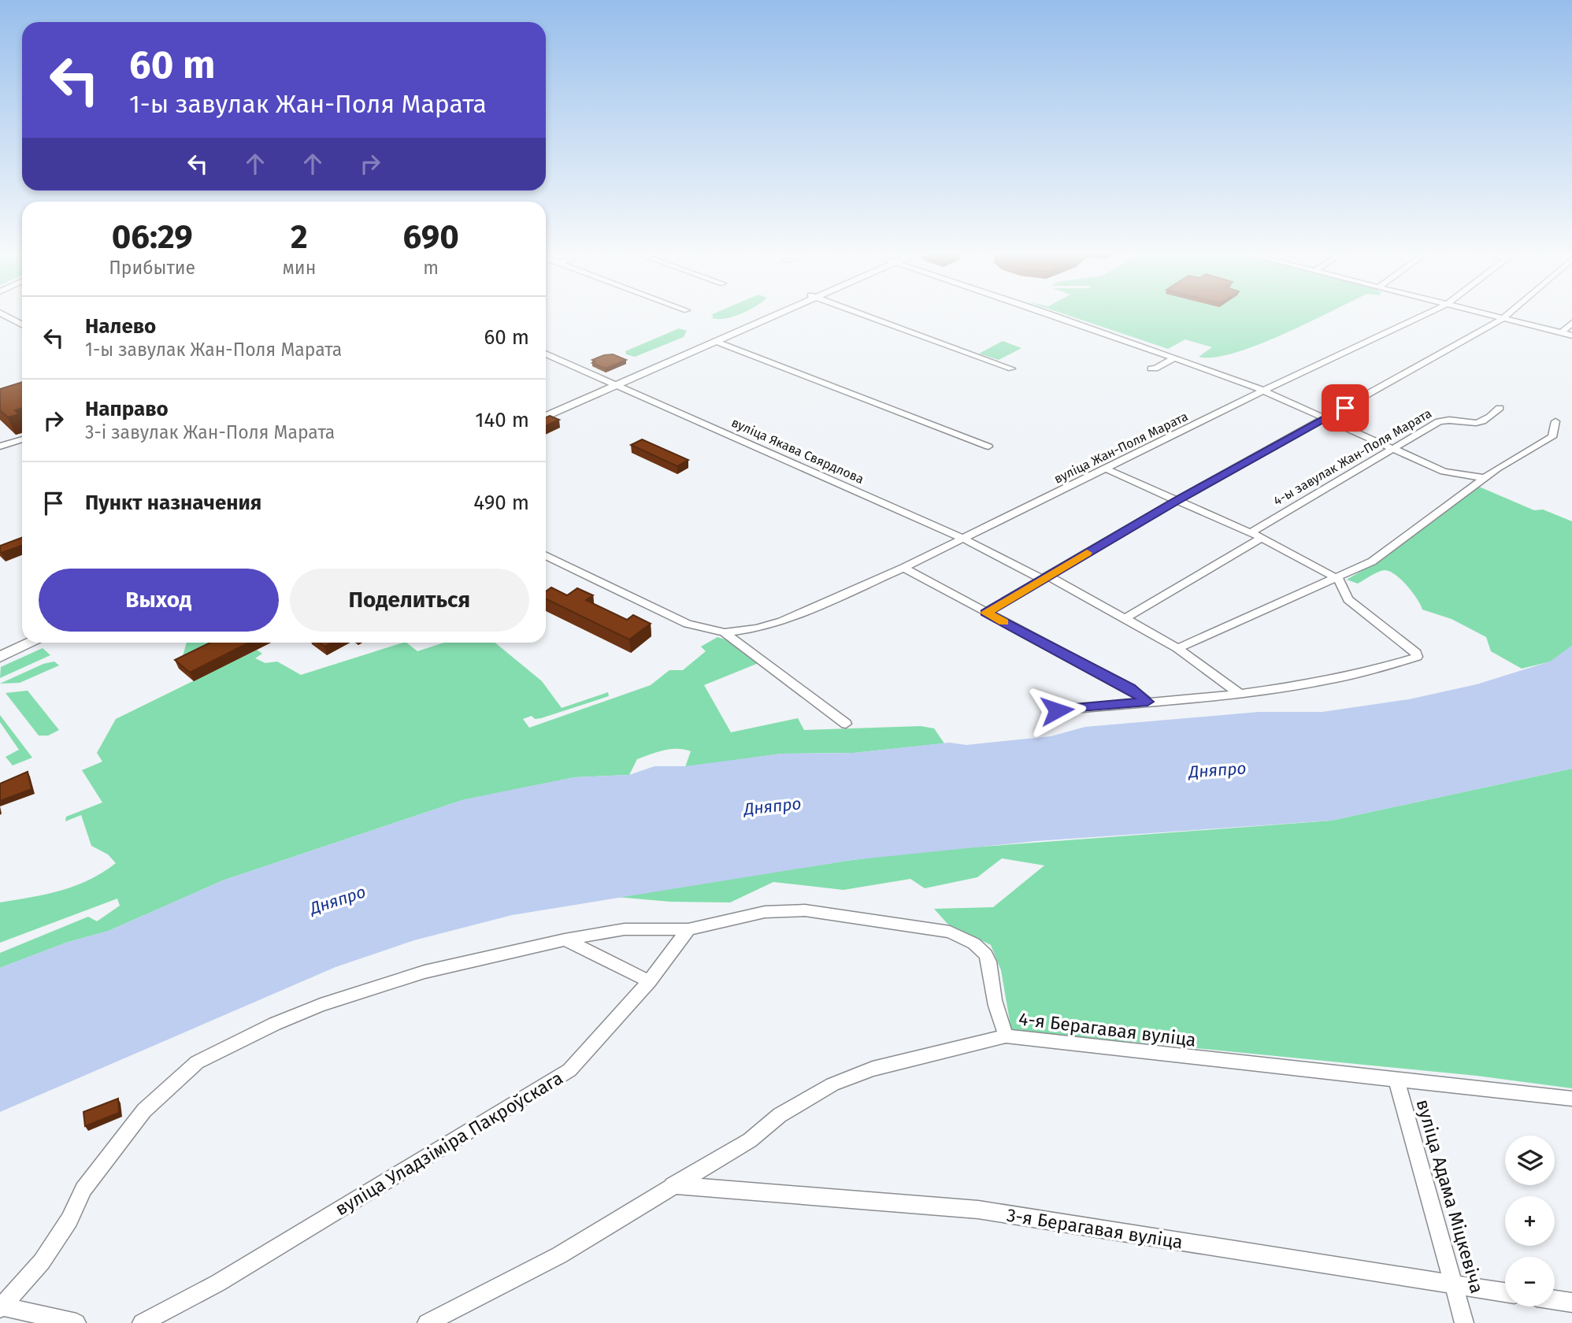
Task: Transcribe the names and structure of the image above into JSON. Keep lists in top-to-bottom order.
{
  "streets": {
    "street": [
      "вуліца Жан-Поля Марата",
      "вуліца Якава Свярдлова",
      "4-ы завулак Жан-Поля Марата",
      "4-я Берагавая вуліца",
      "вуліца Уладзіміра Пакроўскага",
      "вуліца Адама Міцкевіча",
      "3-я Берагавая вуліца"
    ]
  },
  "crossings": [
    ["вуліца Жан-Поля Марата", "вуліца Якава Свярдлова"],
    ["4-я Берагавая вуліца", "вуліца Адама Міцкевіча"],
    ["4-я Берагавая вуліца", "3-я Берагавая вуліца"],
    ["вуліца Адама Міцкевіча", "3-я Берагавая вуліца"]
  ],
  "water": ["Дняпро"],
  "page": {
    "turn": ["60 m", "1-ы завулак Жан-Поля Марата"],
    "eta": [
      "06:29",
      "Прибытие",
      "2",
      "мин",
      "690",
      "m"
    ],
    "list": [
      {
        "name": "Налево",
        "note": "1-ы завулак Жан-Поля Марата",
        "value": "60 m"
      },
      {
        "name": "Направо",
        "note": "3-і завулак Жан-Поля Марата",
        "value": "140 m"
      },
      {
        "name": "Пункт назначения",
        "value": "490 m"
      }
    ],
    "buttons": ["Выход", "Поделиться"],
    "map_buttons": ["+", "−"]
  }
}
